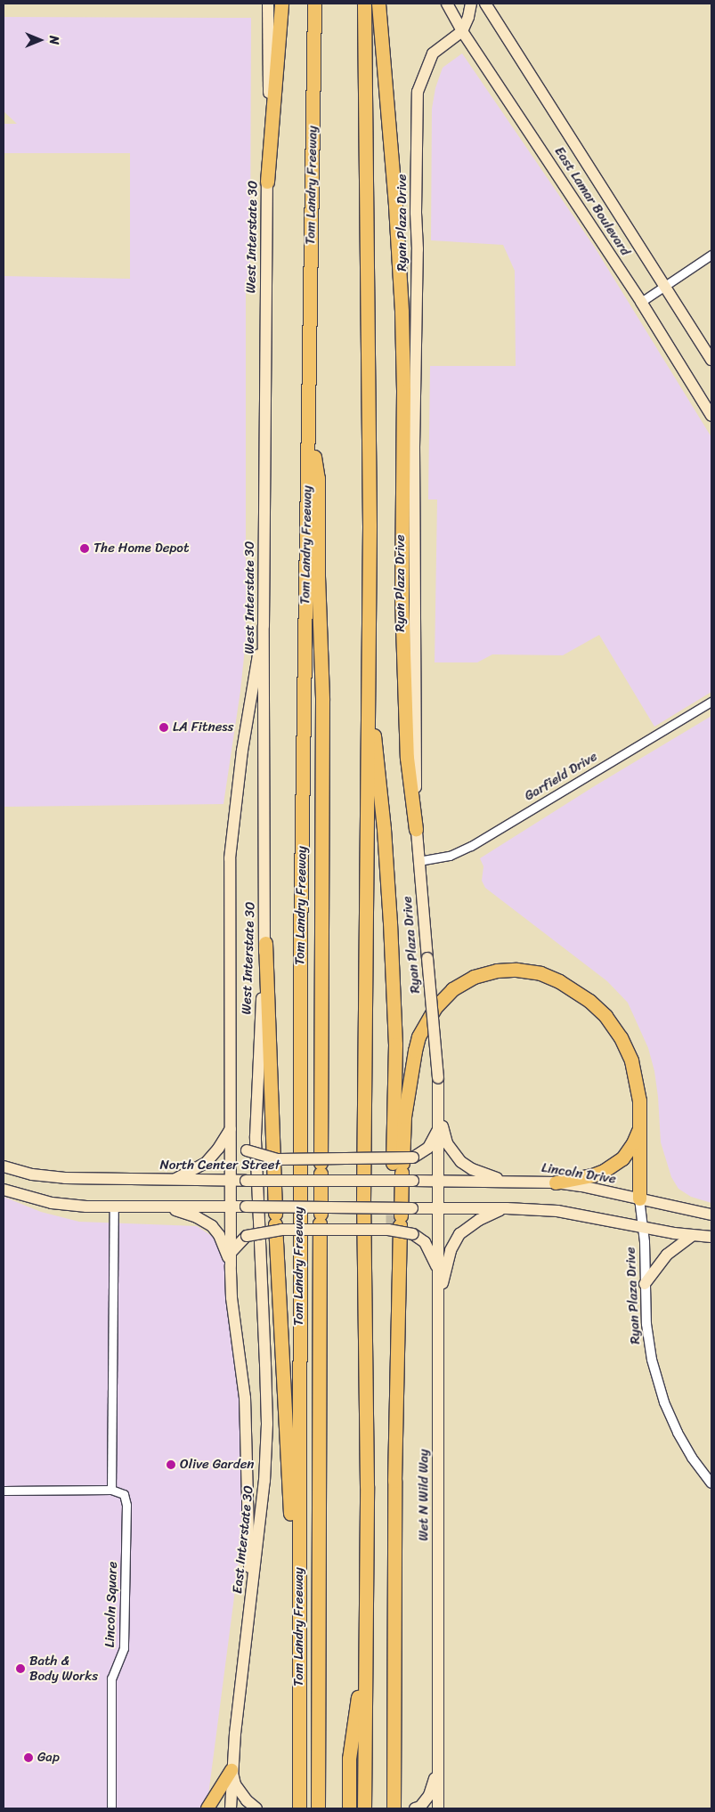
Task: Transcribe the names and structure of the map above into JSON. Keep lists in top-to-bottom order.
{
  "streets": {
    "highway": ["Tom Landry Freeway"],
    "main road": [
      "East Lamar Boulevard",
      "Ryan Plaza Drive",
      "West Interstate 30",
      "North Center Street",
      "Lincoln Drive",
      "Wet N Wild Way",
      "East Interstate 30"
    ],
    "street": ["Garfield Drive", "Lincoln Square"]
  },
  "crossings": [
    ["East Lamar Boulevard", "Ryan Plaza Drive"],
    ["Ryan Plaza Drive", "Garfield Drive"],
    ["Ryan Plaza Drive", "North Center Street"],
    ["Ryan Plaza Drive", "Lincoln Drive"],
    ["Ryan Plaza Drive", "Wet N Wild Way"],
    ["West Interstate 30", "East Interstate 30"],
    ["North Center Street", "Lincoln Drive"],
    ["North Center Street", "Wet N Wild Way"],
    ["Lincoln Drive", "Wet N Wild Way"]
  ],
  "places": [
    "The Home Depot",
    "LA Fitness",
    "Olive Garden",
    "Bath & Body Works",
    "Gap"
  ],
  "north": "right"
}
